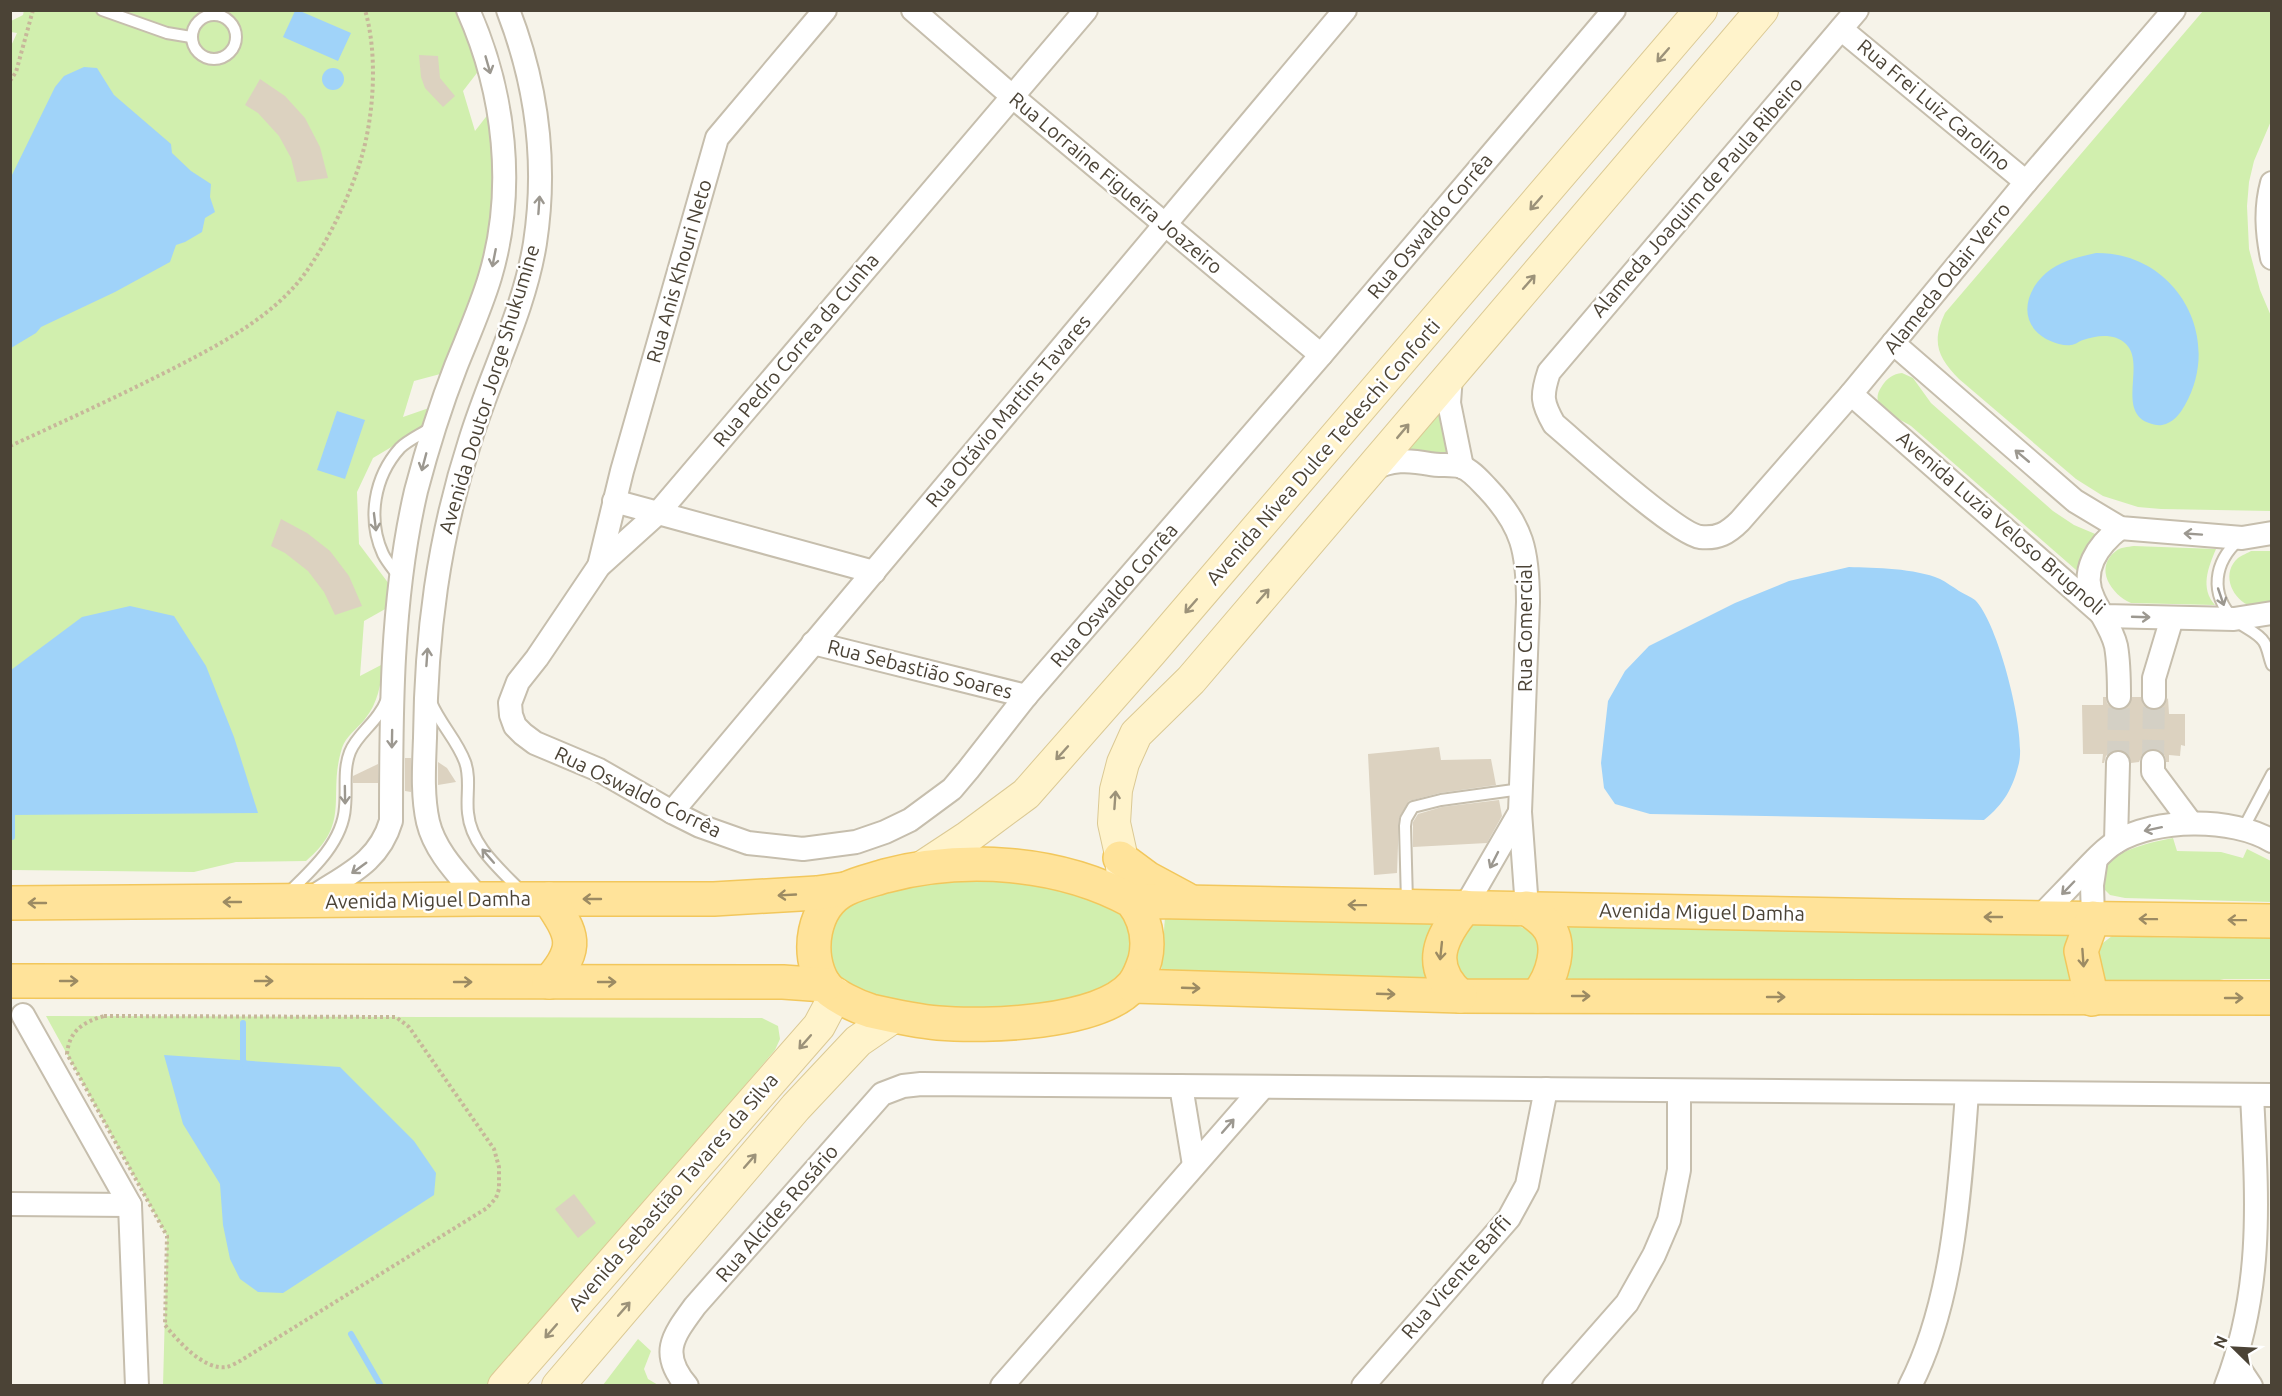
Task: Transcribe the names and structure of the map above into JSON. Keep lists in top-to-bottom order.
{
  "streets": {
    "main road": ["Avenida Nívea Dulce Tedeschi Conforti", "Avenida Miguel Damha", "Avenida Sebastião Tavares da Silva"],
    "street": [
      "Rua Frei Luiz Carolino",
      "Rua Lorraine Figueira Joazeiro",
      "Alameda Joaquim de Paula Ribeiro",
      "Rua Oswaldo Corrêa",
      "Rua Anis Khouri Neto",
      "Alameda Odair Verro",
      "Rua Pedro Correa da Cunha",
      "Avenida Doutor Jorge Shukumine",
      "Rua Otávio Martins Tavares",
      "Avenida Luzia Veloso Brugnoli",
      "Rua Comercial",
      "Rua Sebastião Soares",
      "Rua Alcides Rosário",
      "Rua Vicente Baffi"
    ]
  },
  "crossings": [
    ["Rua Frei Luiz Carolino", "Alameda Joaquim de Paula Ribeiro"],
    ["Rua Frei Luiz Carolino", "Alameda Odair Verro"],
    ["Rua Lorraine Figueira Joazeiro", "Rua Oswaldo Corrêa"],
    ["Rua Lorraine Figueira Joazeiro", "Rua Pedro Correa da Cunha"],
    ["Rua Lorraine Figueira Joazeiro", "Rua Otávio Martins Tavares"],
    ["Alameda Joaquim de Paula Ribeiro", "Alameda Odair Verro"],
    ["Rua Oswaldo Corrêa", "Rua Pedro Correa da Cunha"],
    ["Rua Oswaldo Corrêa", "Rua Otávio Martins Tavares"],
    ["Rua Oswaldo Corrêa", "Rua Sebastião Soares"],
    ["Rua Anis Khouri Neto", "Rua Pedro Correa da Cunha"],
    ["Alameda Odair Verro", "Avenida Luzia Veloso Brugnoli"],
    ["Avenida Doutor Jorge Shukumine", "Avenida Miguel Damha"],
    ["Rua Otávio Martins Tavares", "Rua Sebastião Soares"],
    ["Avenida Nívea Dulce Tedeschi Conforti", "Avenida Miguel Damha"],
    ["Rua Comercial", "Avenida Miguel Damha"]
  ],
  "north": "top left"
}
